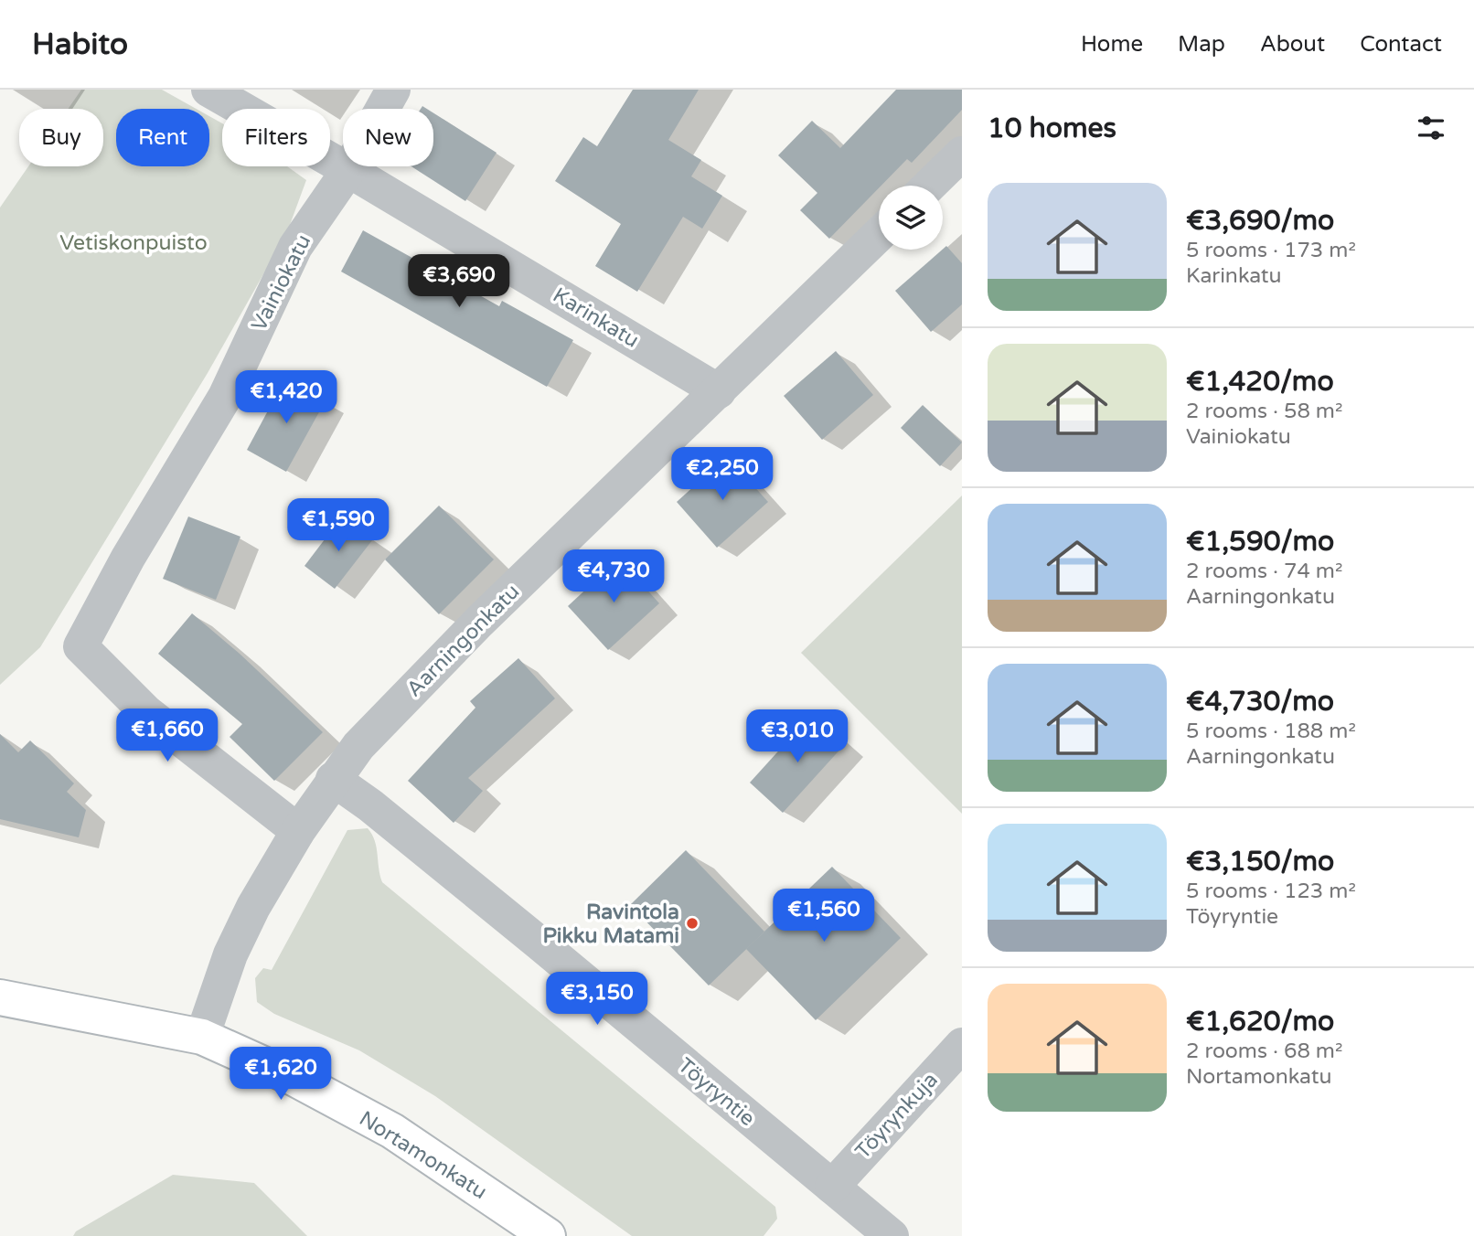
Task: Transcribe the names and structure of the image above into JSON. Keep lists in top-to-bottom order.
{
  "streets": {
    "main road": ["Nortamonkatu"],
    "street": [
      "Vainiokatu",
      "Karinkatu",
      "Aarningonkatu",
      "Töyryntie",
      "Töyrynkuja"
    ]
  },
  "crossings": [
    ["Vainiokatu", "Karinkatu"],
    ["Vainiokatu", "Aarningonkatu"],
    ["Karinkatu", "Aarningonkatu"],
    ["Aarningonkatu", "Töyryntie"],
    ["Aarningonkatu", "Nortamonkatu"],
    ["Töyryntie", "Töyrynkuja"]
  ],
  "parks": ["Vetiskonpuisto"],
  "places": ["Ravintola Pikku Matami"],
  "page": {
    "header": "Habito",
    "nav": [
      "Home",
      "Map",
      "About",
      "Contact"
    ],
    "heading": "10 homes",
    "chip": [
      "Buy",
      "Rent",
      "Filters",
      "New"
    ],
    "list": [
      {
        "name": "€3,690/mo",
        "note": "5 rooms · 173 m² · Karinkatu"
      },
      {
        "name": "€1,420/mo",
        "note": "2 rooms · 58 m² · Vainiokatu"
      },
      {
        "name": "€1,590/mo",
        "note": "2 rooms · 74 m² · Aarningonkatu"
      },
      {
        "name": "€4,730/mo",
        "note": "5 rooms · 188 m² · Aarningonkatu"
      },
      {
        "name": "€3,150/mo",
        "note": "5 rooms · 123 m² · Töyryntie"
      },
      {
        "name": "€1,620/mo",
        "note": "2 rooms · 68 m² · Nortamonkatu"
      }
    ],
    "price": [
      "€3,690",
      "€1,420",
      "€2,250",
      "€1,590",
      "€4,730",
      "€1,660",
      "€3,010",
      "€1,560",
      "€3,150",
      "€1,620"
    ]
  }
}
